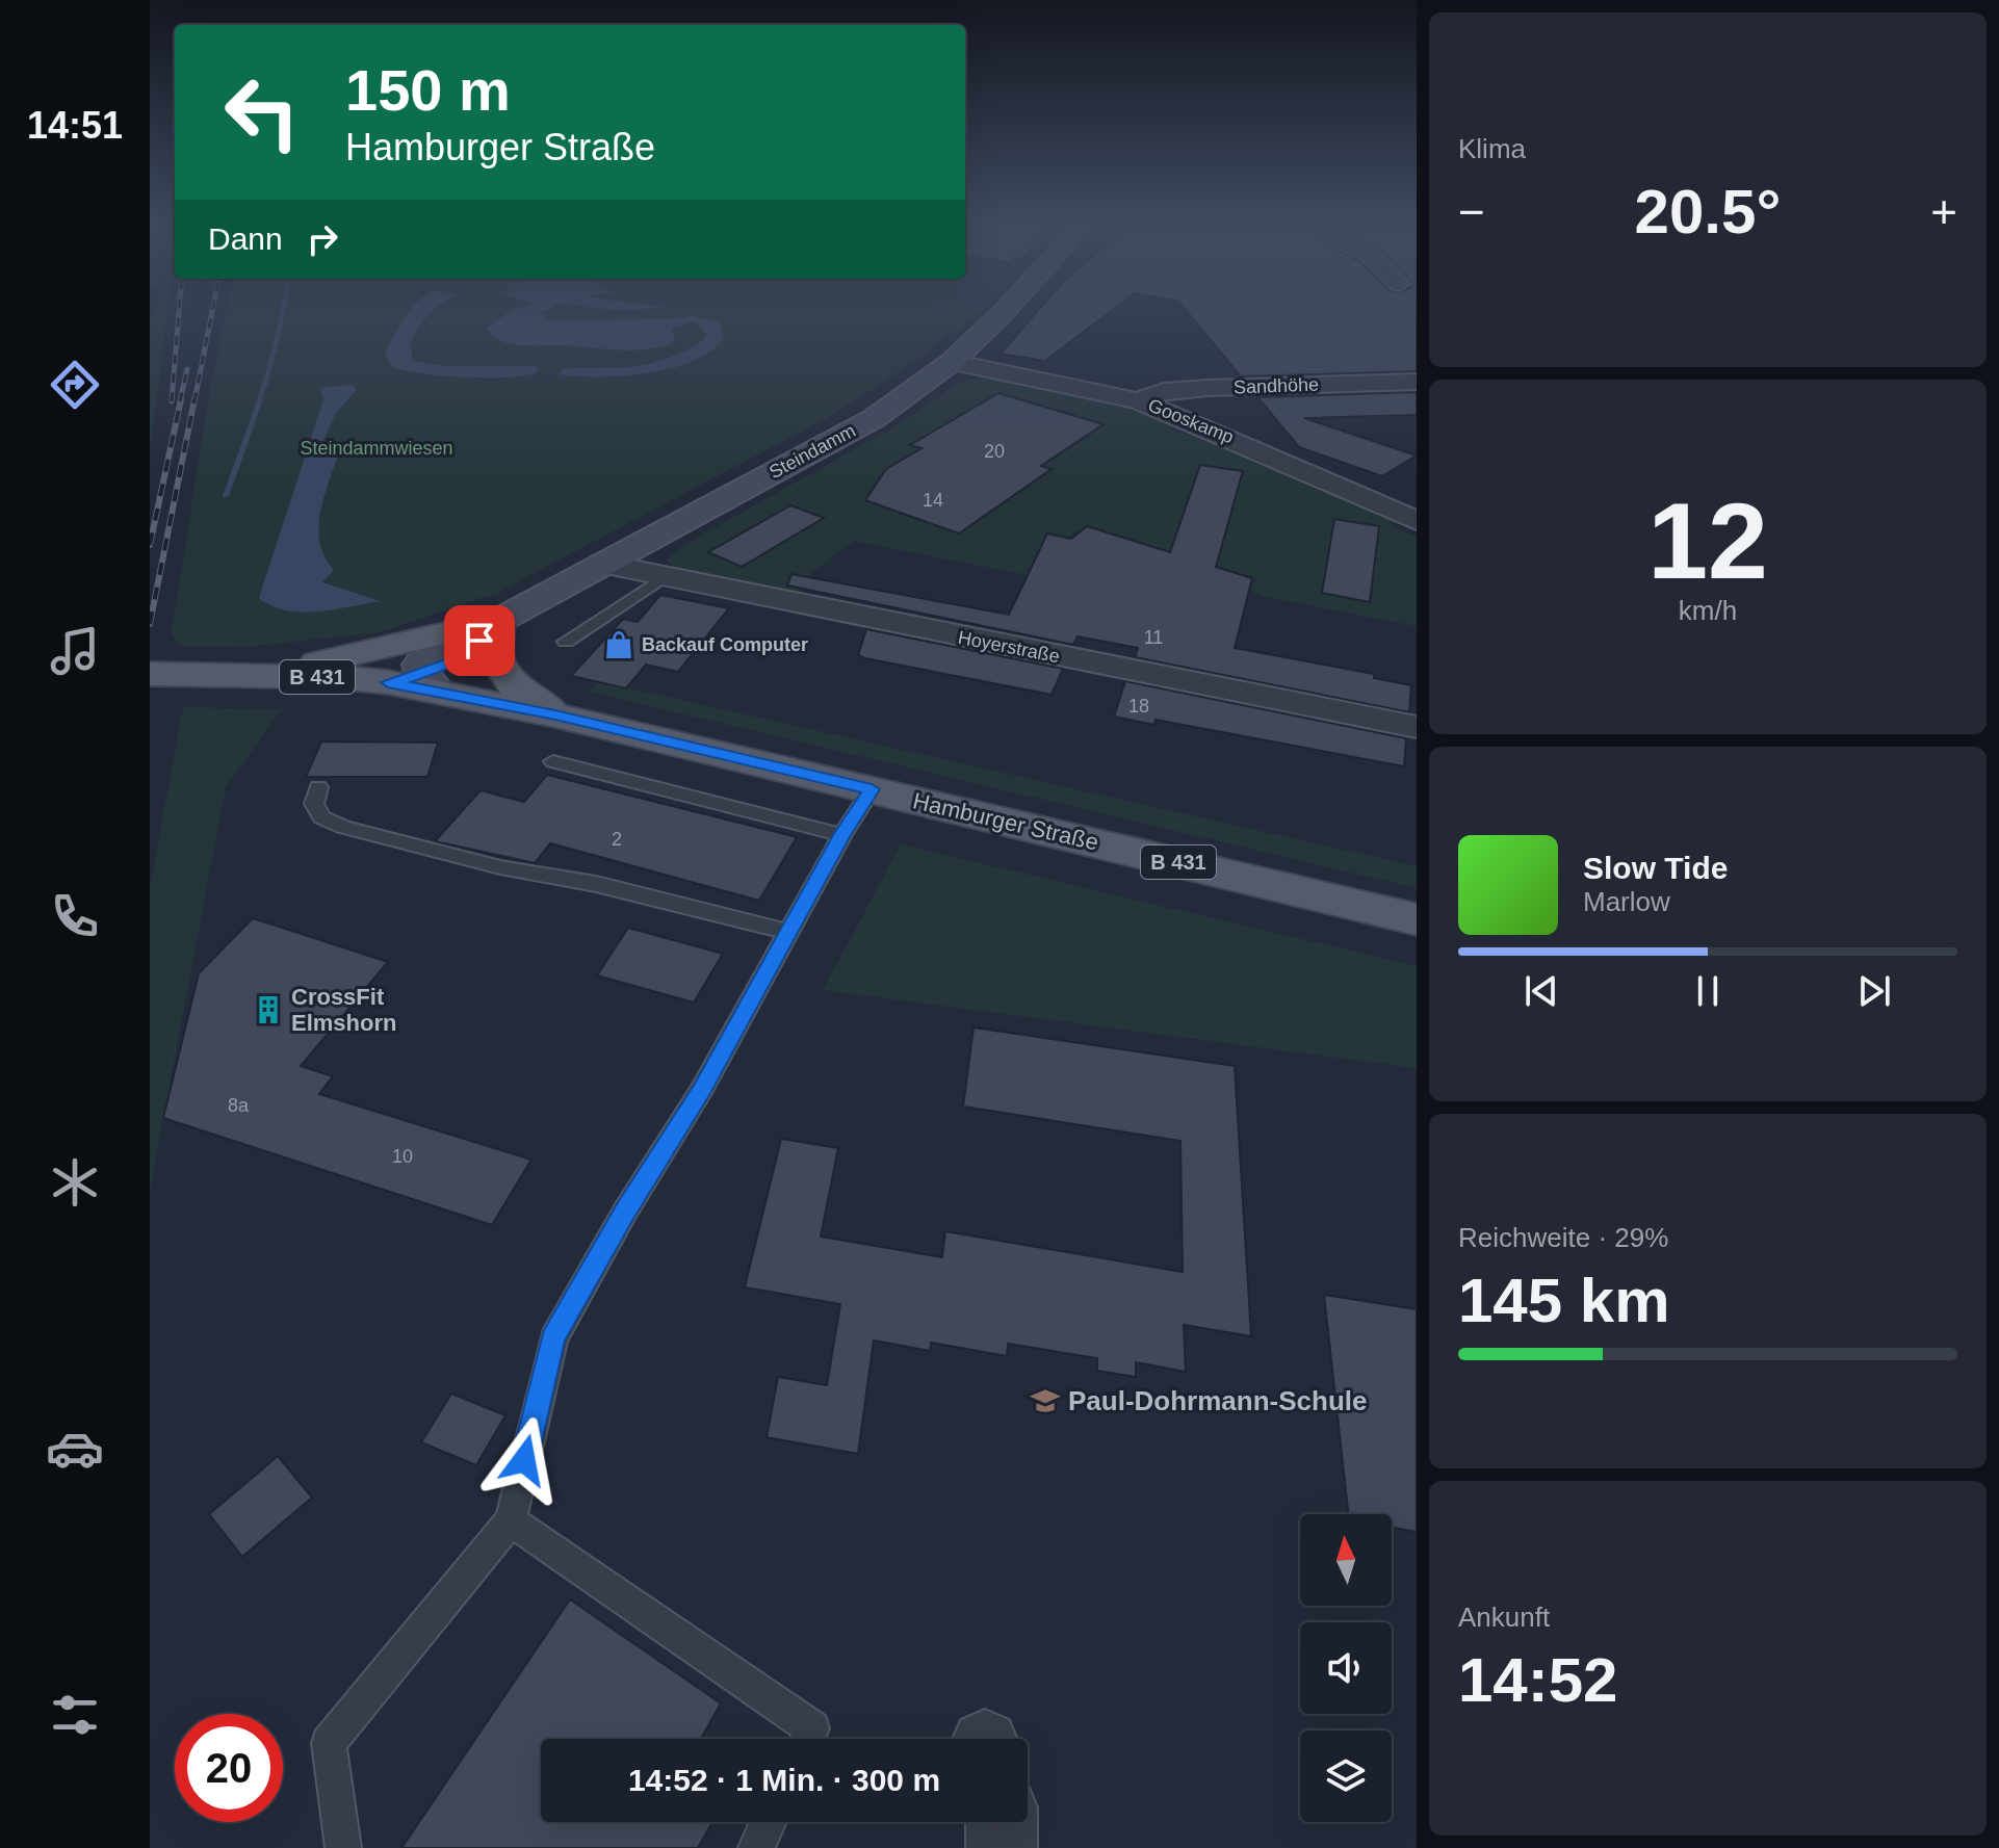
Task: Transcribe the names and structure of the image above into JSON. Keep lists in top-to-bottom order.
{
  "streets": {
    "main road": ["B 431", "Hamburger Straße"],
    "street": [
      "Sandhöhe",
      "Gooskamp",
      "Steindamm",
      "Hoyerstraße"
    ]
  },
  "crossings": [
    ["Sandhöhe", "Gooskamp"],
    ["Gooskamp", "Steindamm"],
    ["Steindamm", "Hoyerstraße"],
    ["Steindamm", "Hamburger Straße"]
  ],
  "parks": ["Steindammwiesen"],
  "places": {
    "shop": ["Backauf Computer"],
    "building": ["CrossFit Elmshorn"],
    "school or university": ["Paul-Dohrmann-Schule"]
  },
  "house_numbers": [
    "20",
    "14",
    "11",
    "18",
    "2",
    "8a",
    "10"
  ],
  "north": "top",
  "page": {
    "tabs": "14:51",
    "tile": [
      "Klima",
      ["12", "km/h"],
      ["Reichweite · 29%", "145 km"],
      ["Ankunft", "14:52"]
    ],
    "turn": ["150 m", "Hamburger Straße"],
    "heat": ["−", "20.5°", "+"],
    "then": "Dann",
    "song": ["Slow Tide", "Marlow"],
    "limit": "20",
    "trip": "14:52 · 1 Min. · 300 m"
  }
}
